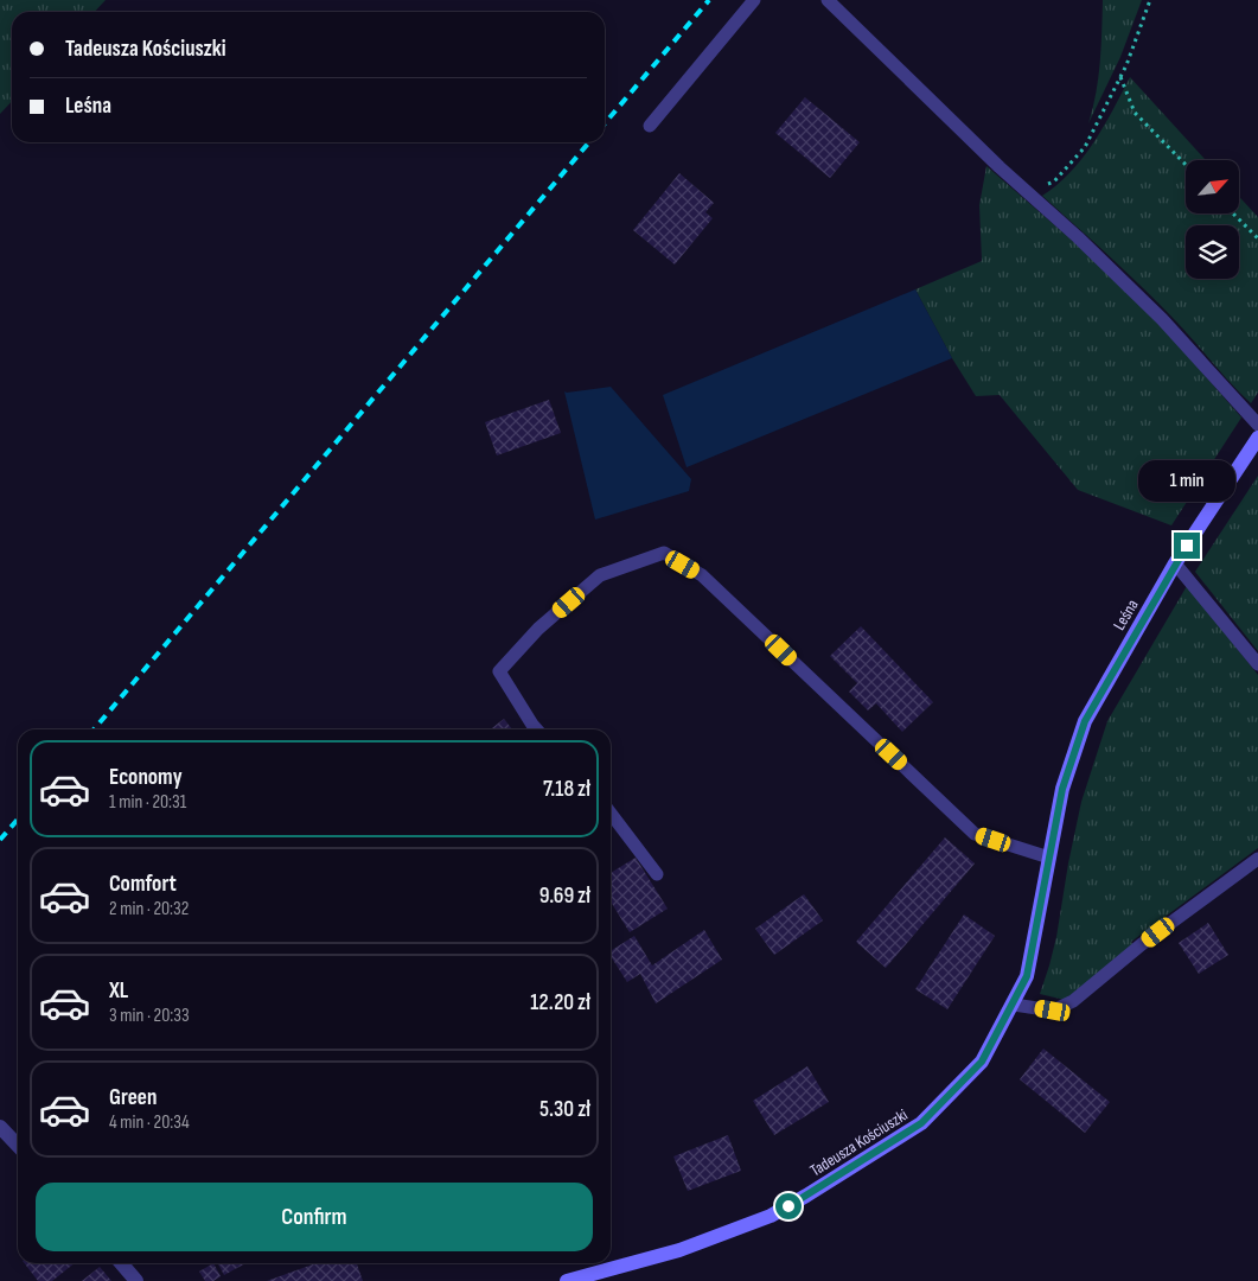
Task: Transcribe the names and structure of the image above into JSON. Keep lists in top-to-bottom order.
{
  "streets": {
    "main road": ["Leśna", "Tadeusza Kościuszki"]
  },
  "crossings": [
    ["Leśna", "Tadeusza Kościuszki"]
  ],
  "north": "top right",
  "page": {
    "banner": ["Tadeusza Kościuszki", "Leśna"],
    "bubble": "1 min",
    "list": [
      {
        "name": "Economy",
        "note": "1 min · 20:31",
        "value": "7.18 zł"
      },
      {
        "name": "Comfort",
        "note": "2 min · 20:32",
        "value": "9.69 zł"
      },
      {
        "name": "XL",
        "note": "3 min · 20:33",
        "value": "12.20 zł"
      },
      {
        "name": "Green",
        "note": "4 min · 20:34",
        "value": "5.30 zł"
      }
    ],
    "buttons": "Confirm"
  }
}
